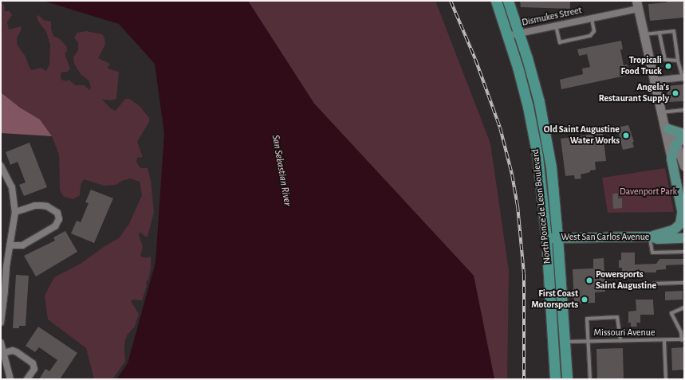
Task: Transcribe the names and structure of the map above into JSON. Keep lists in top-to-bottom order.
{
  "streets": {
    "highway": ["North Ponce de Leon Boulevard"],
    "main road": ["West San Carlos Avenue"],
    "street": ["Dismukes Street"],
    "lane": ["Missouri Avenue"]
  },
  "crossings": [
    ["Dismukes Street", "North Ponce de Leon Boulevard"],
    ["North Ponce de Leon Boulevard", "West San Carlos Avenue"],
    ["North Ponce de Leon Boulevard", "Missouri Avenue"]
  ],
  "water": ["San Sebastian River"],
  "parks": ["Davenport Park"],
  "places": [
    "Tropicali Food Truck",
    "Angela's Restaurant Supply",
    "Old Saint Augustine Water Works",
    "Powersports Saint Augustine",
    "First Coast Motorsports"
  ]
}
